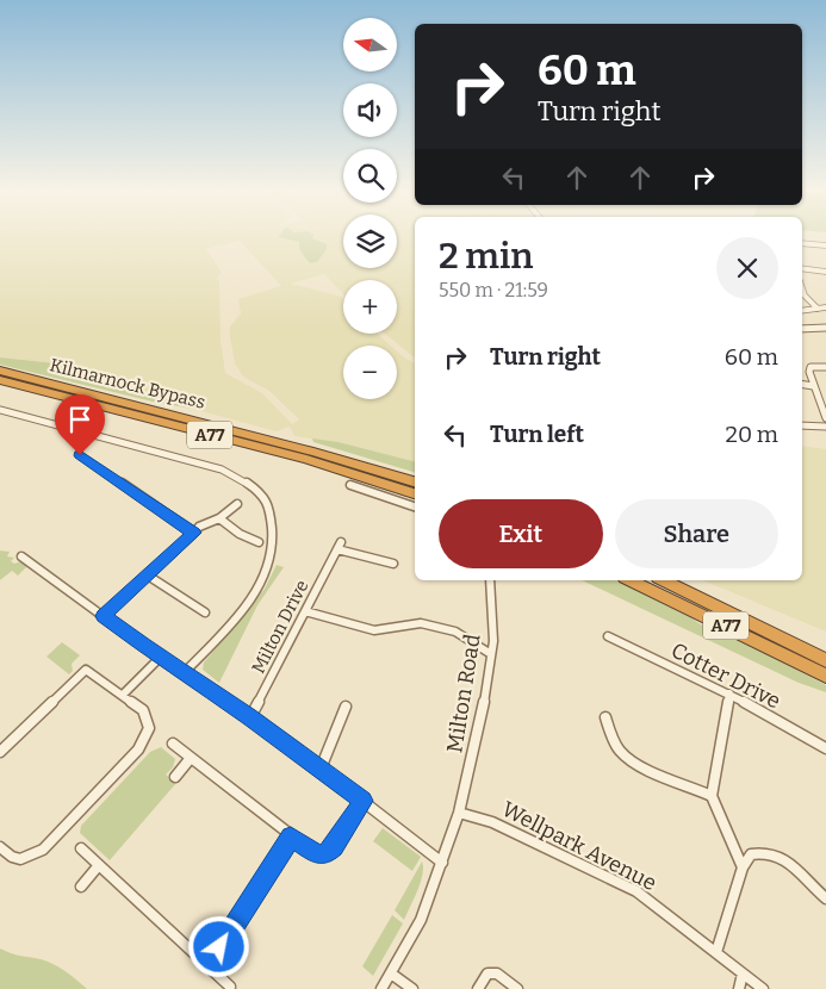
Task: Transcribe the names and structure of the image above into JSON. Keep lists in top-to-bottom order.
{
  "streets": {
    "highway": ["Kilmarnock Bypass", "A77"],
    "street": [
      "Milton Drive",
      "Cotter Drive",
      "Milton Road",
      "Wellpark Avenue"
    ]
  },
  "crossings": [
    ["Milton Road", "Wellpark Avenue"]
  ],
  "north": "left",
  "page": {
    "map_buttons": ["+", "−"],
    "turn": ["60 m", "Turn right"],
    "heading": ["2 min", "550 m · 21:59"],
    "list": [
      {
        "name": "Turn right",
        "value": "60 m"
      },
      {
        "name": "Turn left",
        "value": "20 m"
      }
    ],
    "buttons": ["Exit", "Share"]
  }
}
